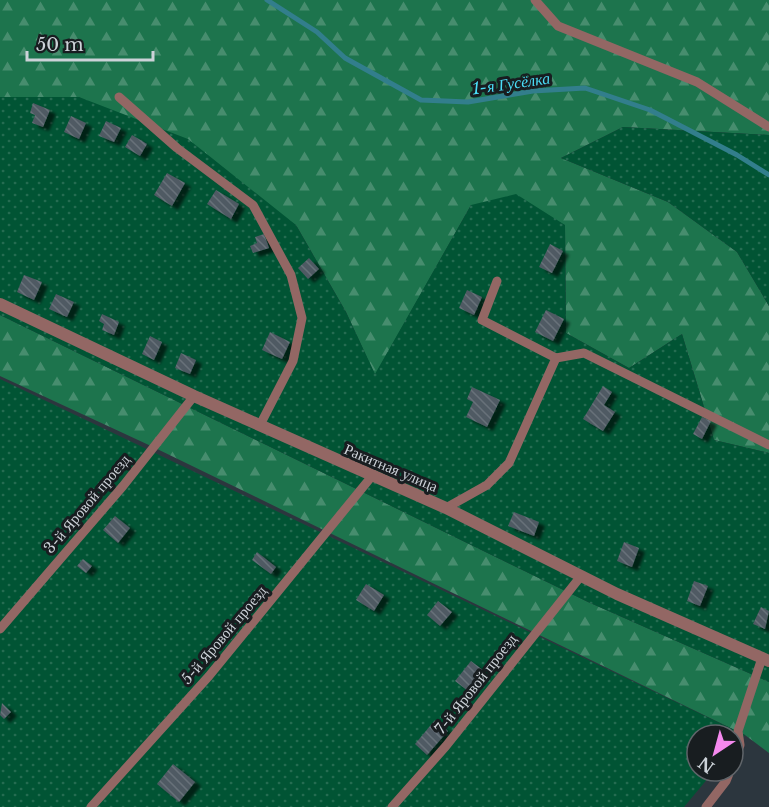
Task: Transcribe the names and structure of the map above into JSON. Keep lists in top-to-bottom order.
{
  "streets": {
    "street": ["Ракитная улица"],
    "lane": ["3-й Яровой проезд", "5-й Яровой проезд", "7-й Яровой проезд"]
  },
  "crossings": [
    ["Ракитная улица", "3-й Яровой проезд"],
    ["Ракитная улица", "5-й Яровой проезд"],
    ["Ракитная улица", "7-й Яровой проезд"]
  ],
  "water": ["1-я Гусёлка"],
  "scale_bar": "50 m",
  "north": "bottom left"
}
